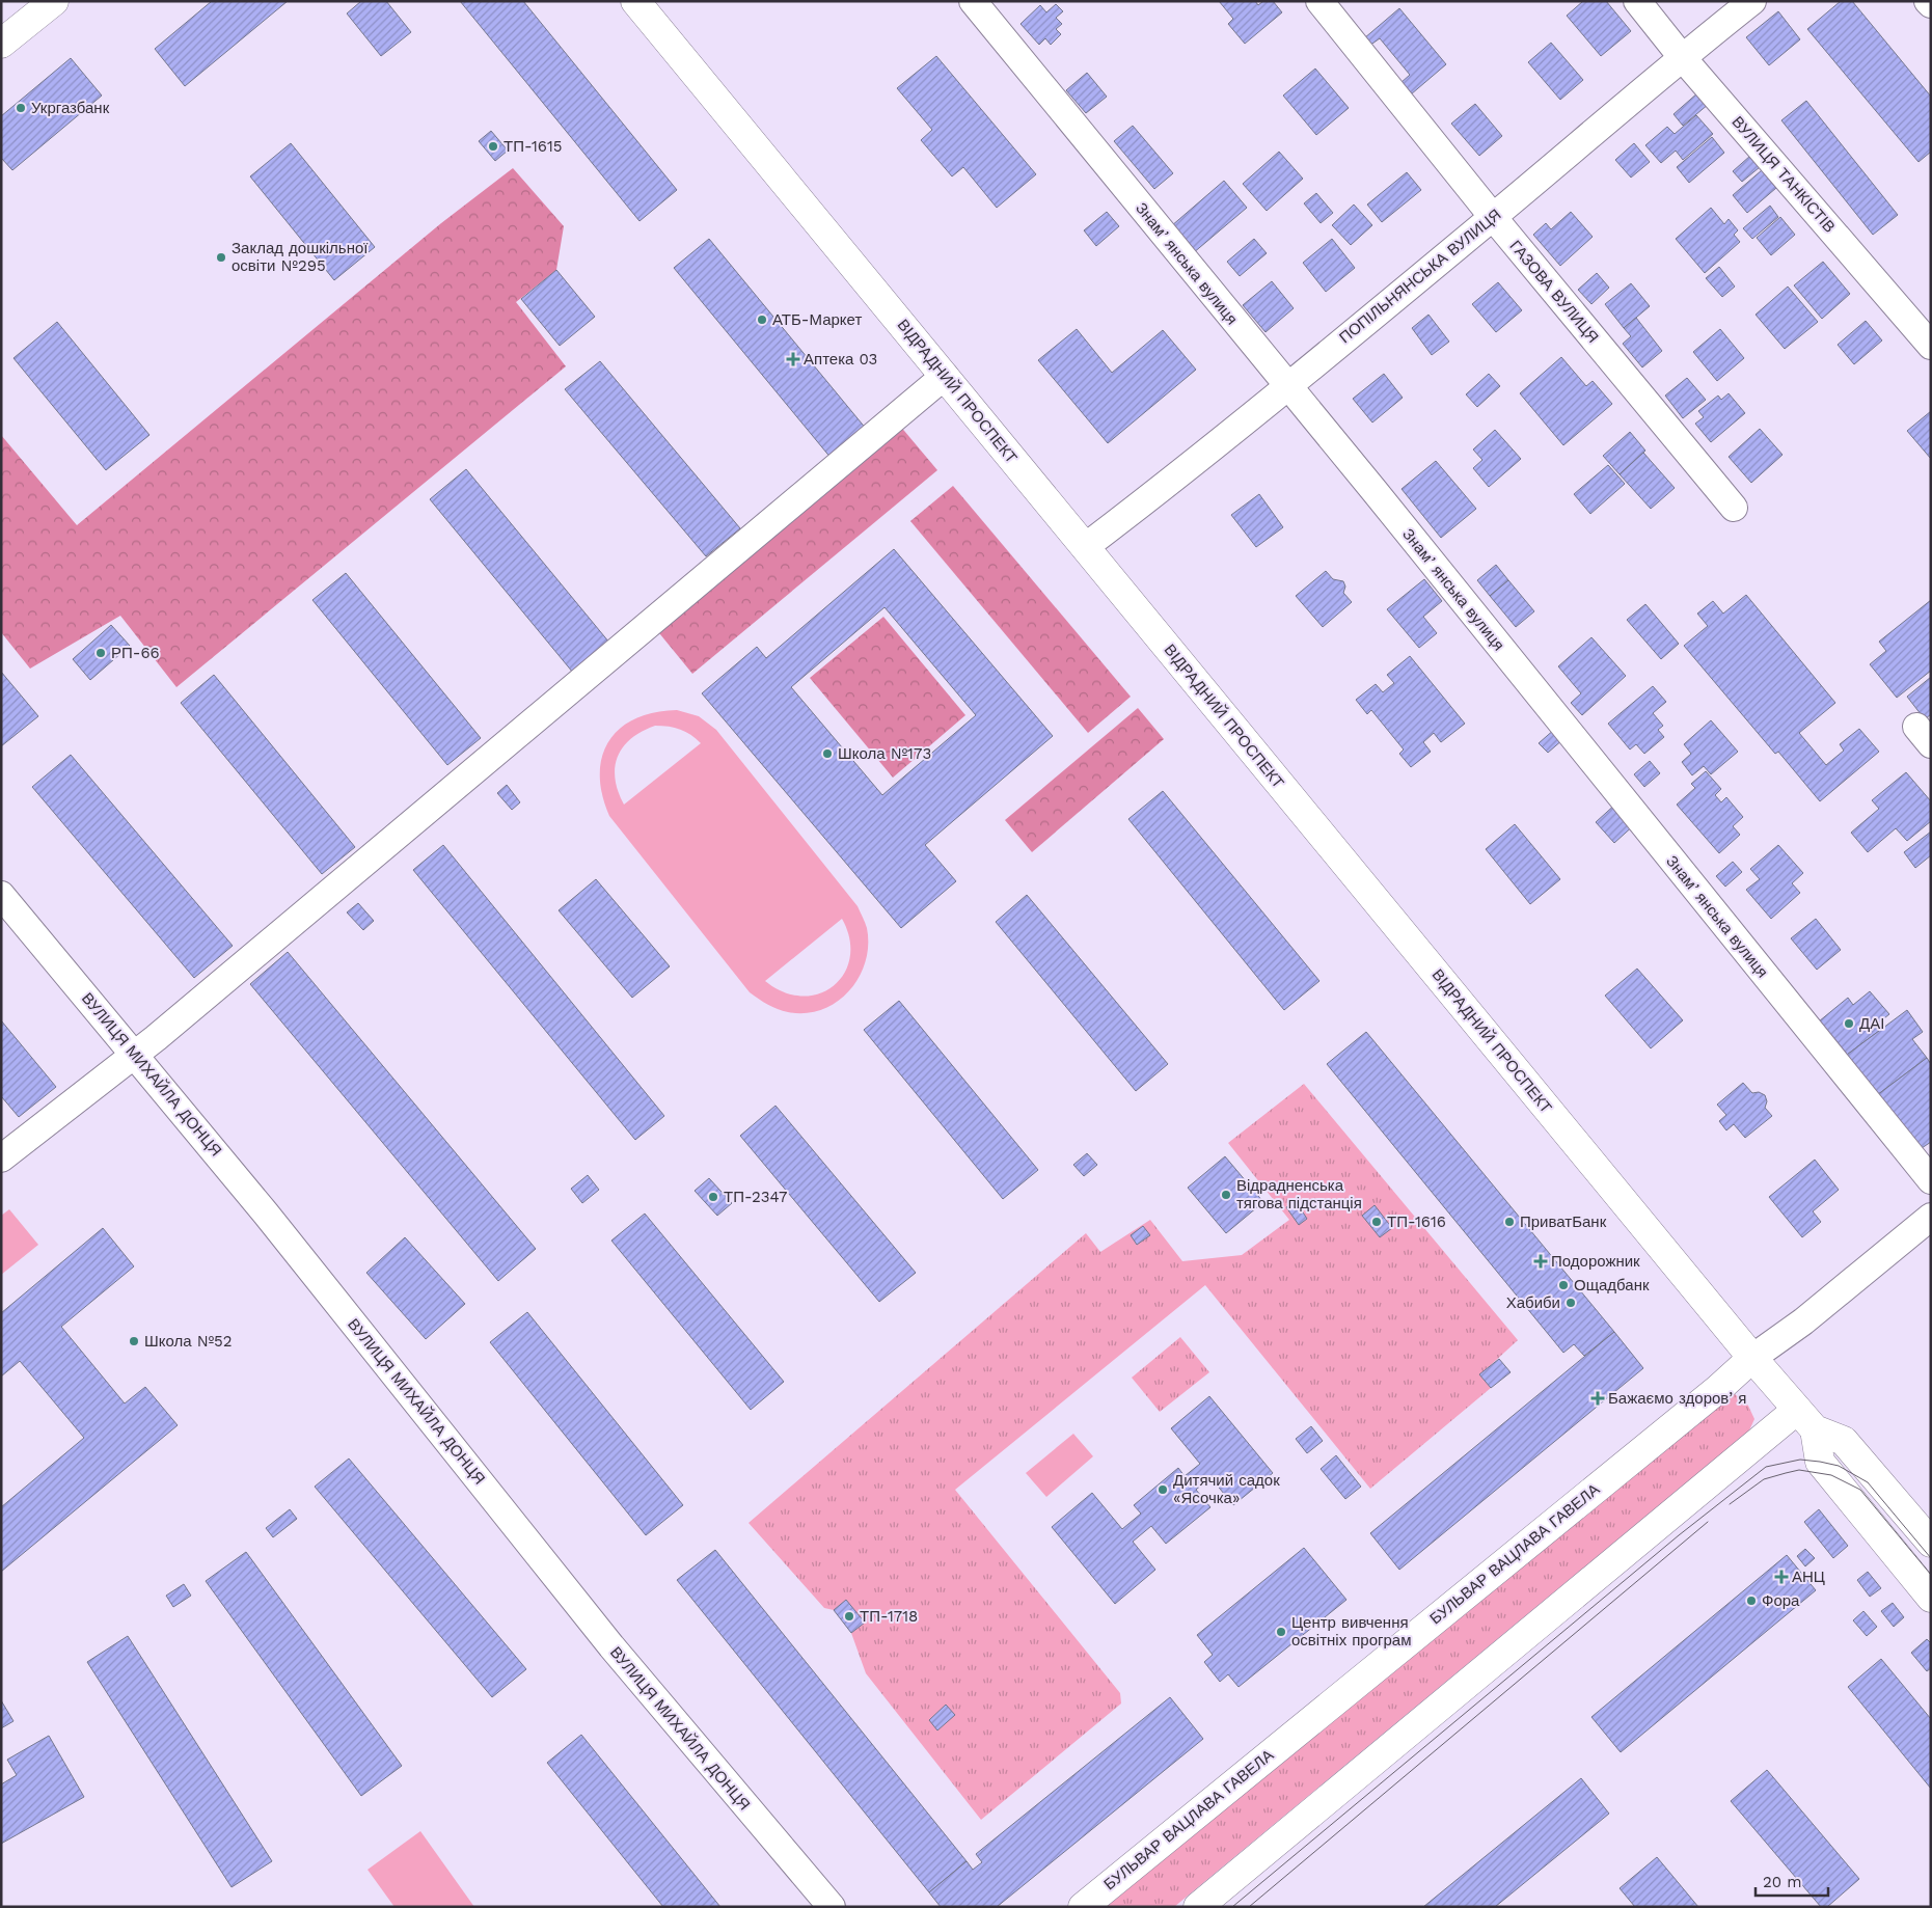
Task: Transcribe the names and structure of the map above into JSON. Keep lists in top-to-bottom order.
{
  "streets": {
    "main road": ["ВІДРАДНИЙ ПРОСПЕКТ", "БУЛЬВАР ВАЦЛАВА ГАВЕЛА"],
    "street": [
      "ВУЛИЦЯ ТАНКІСТІВ",
      "Знамʼянська вулиця",
      "ПОПІЛЬНЯНСЬКА ВУЛИЦЯ",
      "ГАЗОВА ВУЛИЦЯ",
      "ВУЛИЦЯ МИХАЙЛА ДОНЦЯ"
    ]
  },
  "crossings": [
    ["ВУЛИЦЯ ТАНКІСТІВ", "ПОПІЛЬНЯНСЬКА ВУЛИЦЯ"],
    ["Знамʼянська вулиця", "ПОПІЛЬНЯНСЬКА ВУЛИЦЯ"],
    ["ПОПІЛЬНЯНСЬКА ВУЛИЦЯ", "ГАЗОВА ВУЛИЦЯ"],
    ["ПОПІЛЬНЯНСЬКА ВУЛИЦЯ", "ВІДРАДНИЙ ПРОСПЕКТ"],
    ["ВІДРАДНИЙ ПРОСПЕКТ", "БУЛЬВАР ВАЦЛАВА ГАВЕЛА"]
  ],
  "places": {
    "other": [
      "Укргазбанк",
      "ТП-1615",
      "Заклад дошкільної освіти №295",
      "АТБ-Маркет",
      "РП-66",
      "Школа №173",
      "ДАІ",
      "Відрадненська тягова підстанція",
      "ТП-2347",
      "ТП-1616",
      "ПриватБанк",
      "Ощадбанк",
      "Хабиби",
      "Школа №52",
      "Дитячий садок «Ясочка»",
      "Фора",
      "ТП-1718",
      "Центр вивчення освітніх програм"
    ],
    "health": [
      "Аптека 03",
      "Подорожник",
      "Бажаємо здоровʼя",
      "АНЦ"
    ]
  },
  "scale_bar": "20 m"
}
